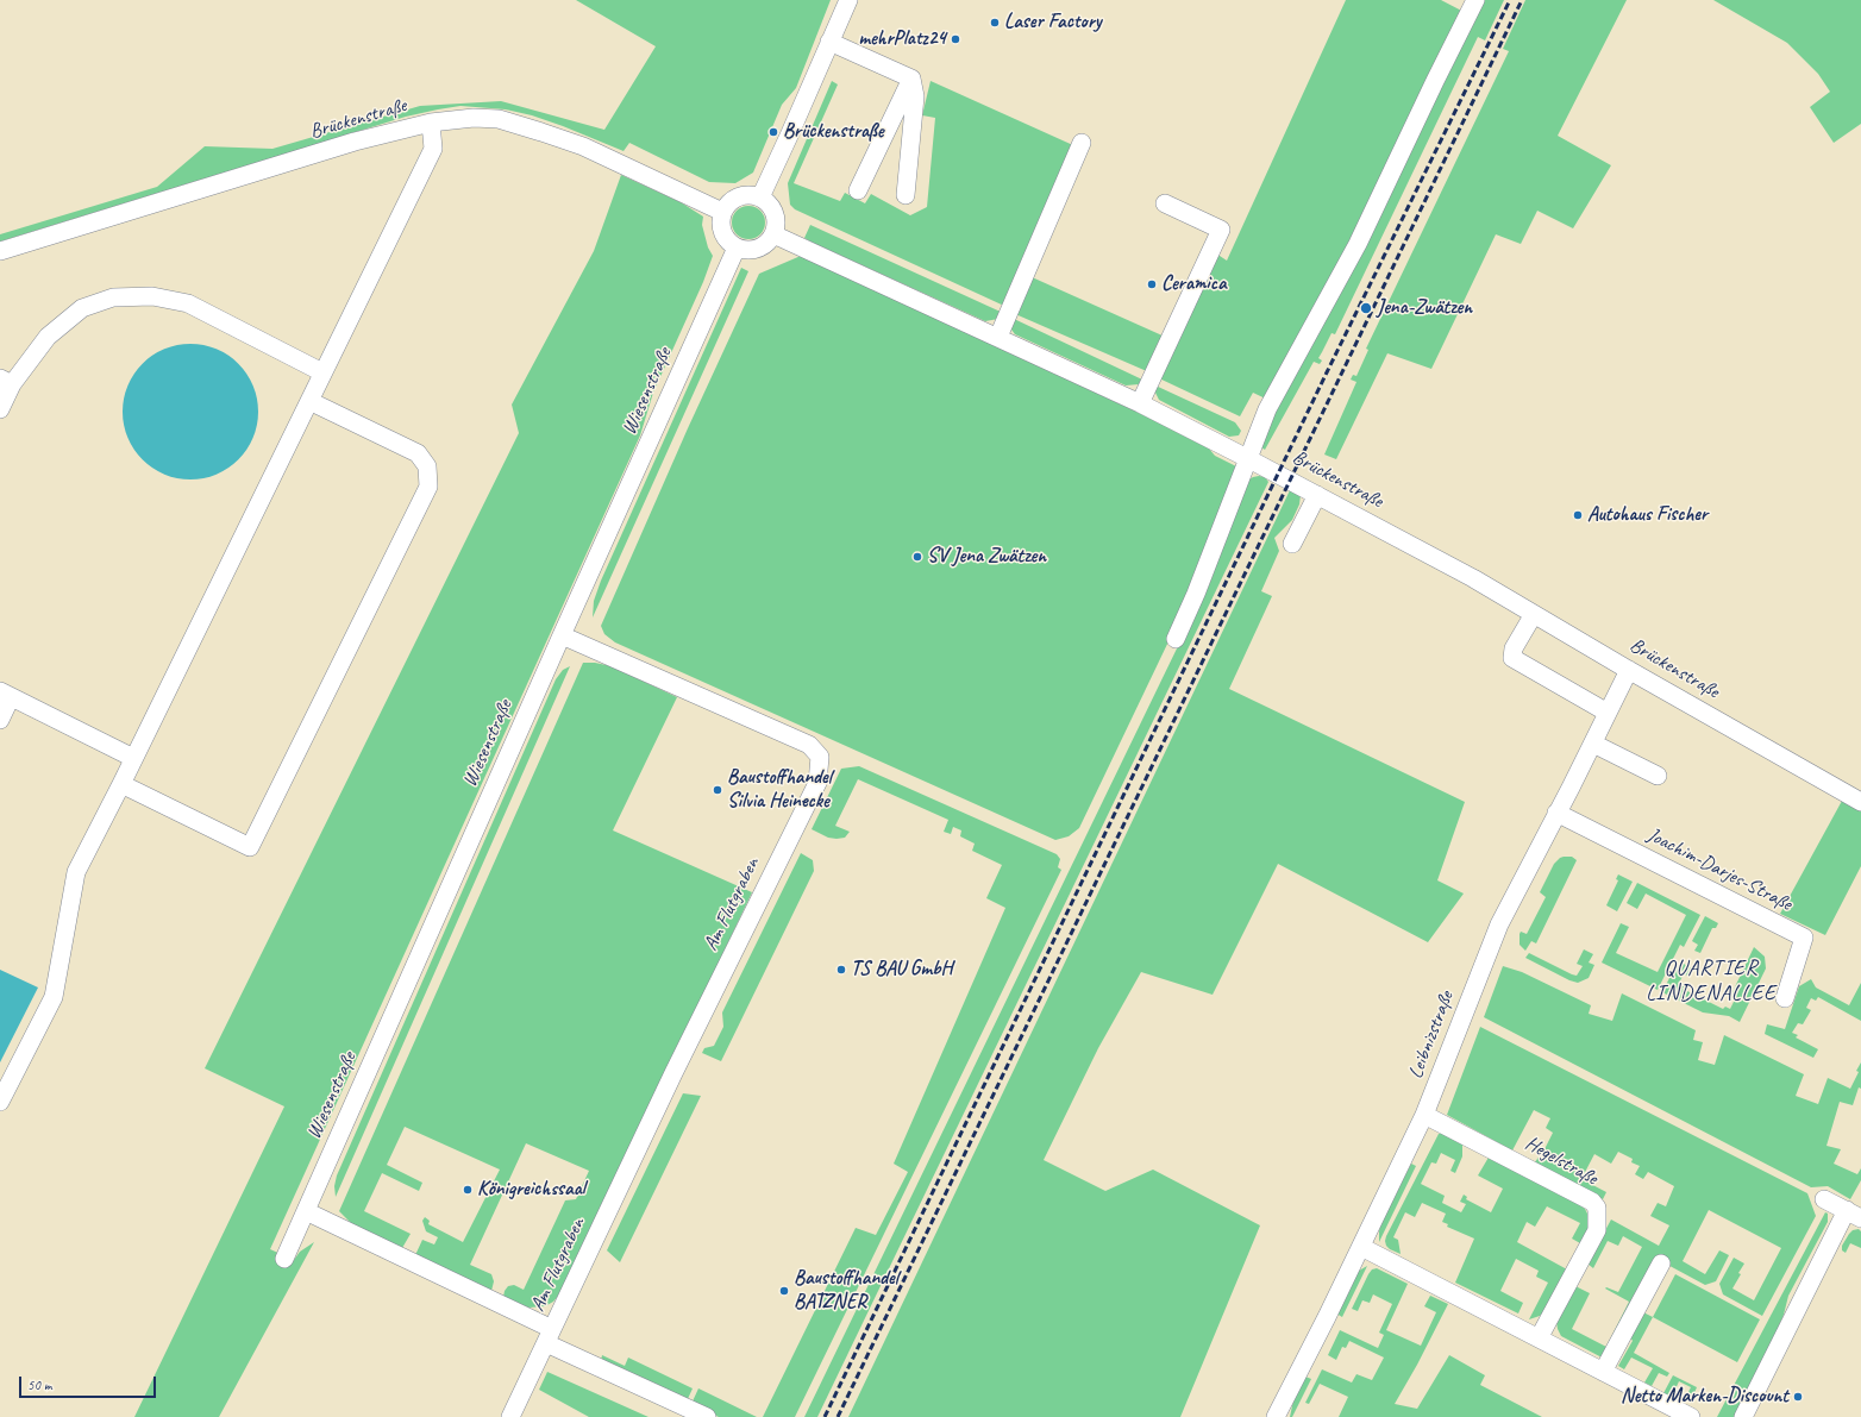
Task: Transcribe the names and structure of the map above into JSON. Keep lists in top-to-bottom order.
{
  "streets": {
    "street": [
      "Brückenstraße",
      "Wiesenstraße",
      "Joachim-Darjes-Straße",
      "Am Flutgraben",
      "Leibnizstraße",
      "Hegelstraße"
    ]
  },
  "crossings": [
    ["Brückenstraße", "Wiesenstraße"],
    ["Brückenstraße", "Leibnizstraße"],
    ["Wiesenstraße", "Am Flutgraben"],
    ["Joachim-Darjes-Straße", "Leibnizstraße"],
    ["Leibnizstraße", "Hegelstraße"]
  ],
  "districts": ["QUARTIER LINDENALLEE"],
  "places": [
    "Laser Factory",
    "mehrPlatz24",
    "Brückenstraße",
    "Ceramica",
    "Jena-Zwätzen",
    "Autohaus Fischer",
    "SV Jena Zwätzen",
    "Baustoffhandel Silvia Heinecke",
    "TS BAU GmbH",
    "Königreichssaal",
    "Baustoffhandel BATZNER",
    "Netto Marken-Discount"
  ],
  "scale_bar": "50 m"
}
